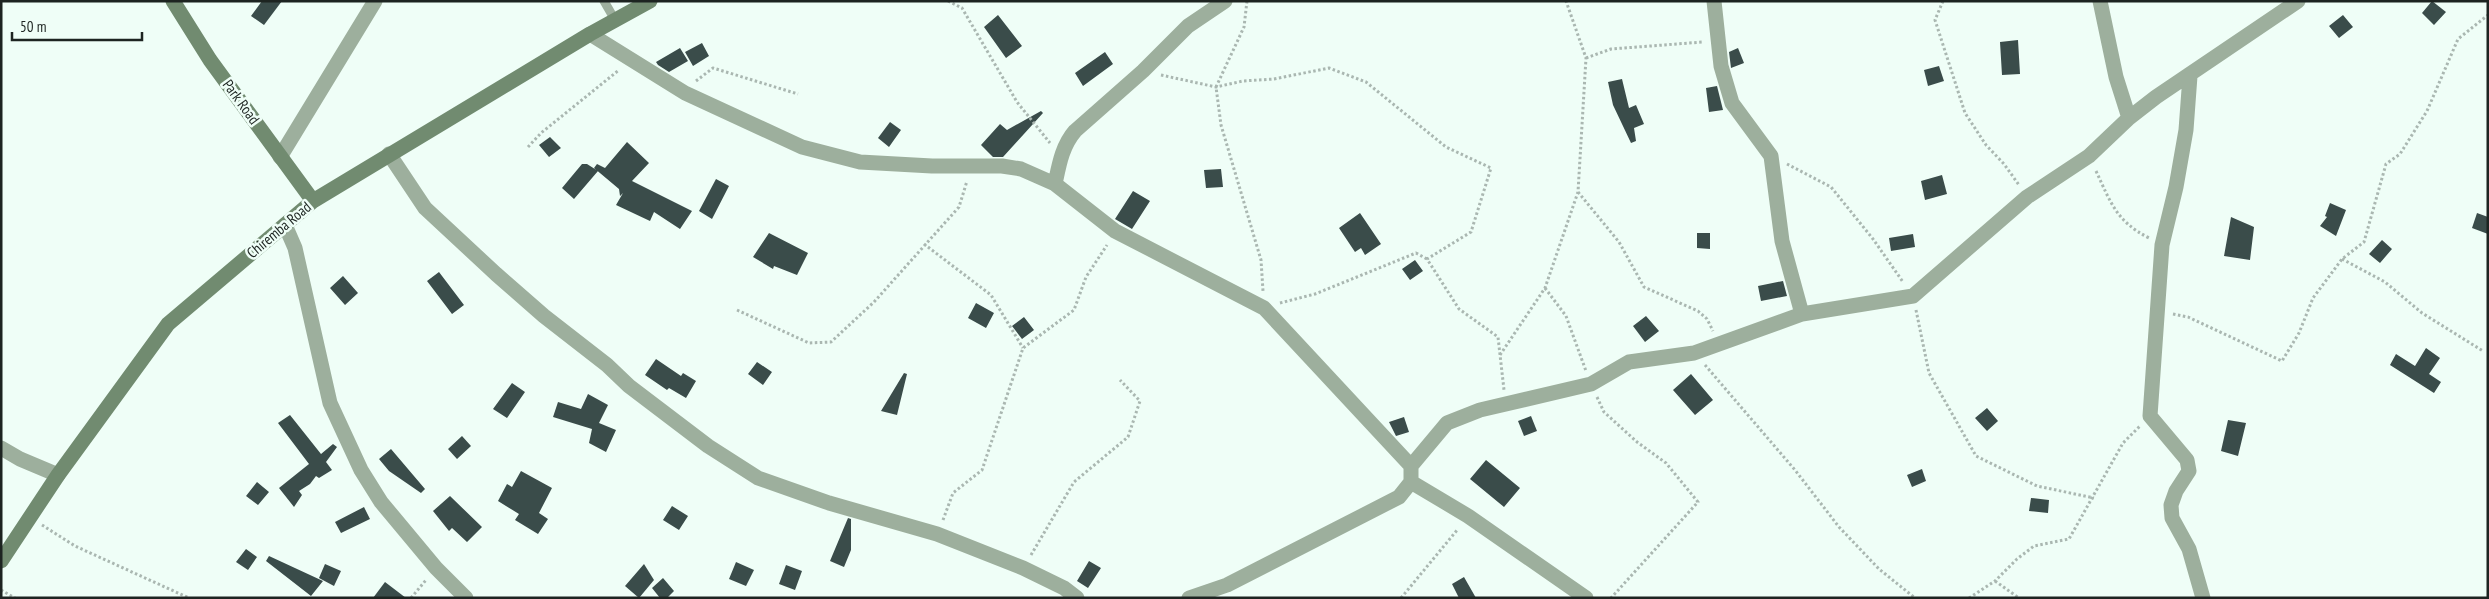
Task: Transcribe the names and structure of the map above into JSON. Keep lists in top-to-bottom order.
{
  "streets": {
    "main road": ["Park Road", "Chiremba Road"]
  },
  "crossings": [
    ["Park Road", "Chiremba Road"]
  ],
  "scale_bar": "50 m"
}
